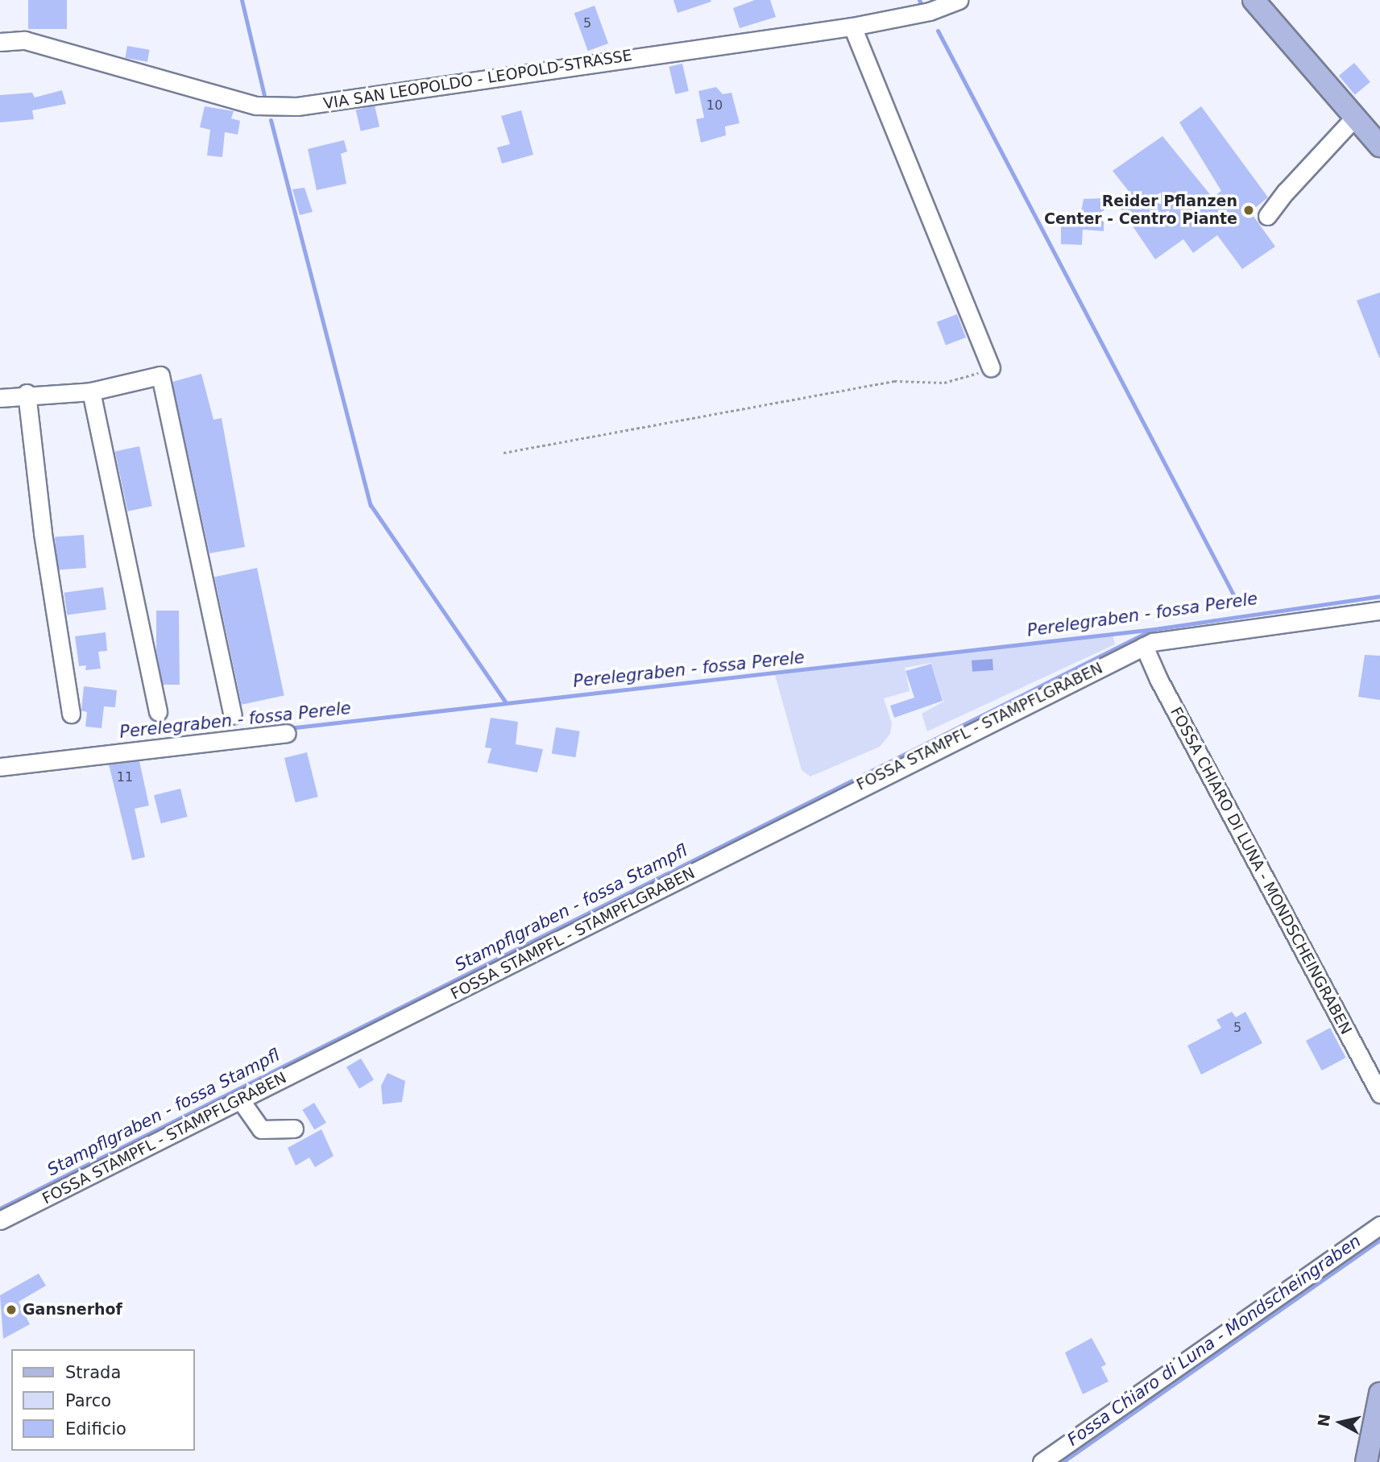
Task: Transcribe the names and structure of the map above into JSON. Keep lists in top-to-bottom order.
{
  "streets": {
    "street": ["VIA SAN LEOPOLDO - LEOPOLD-STRASSE", "FOSSA STAMPFL - STAMPFLGRABEN", "FOSSA CHIARO DI LUNA - MONDSCHEINGRABEN"]
  },
  "crossings": [
    ["FOSSA STAMPFL - STAMPFLGRABEN", "FOSSA CHIARO DI LUNA - MONDSCHEINGRABEN"]
  ],
  "water": ["Perelegraben - fossa Perele", "Stampflgraben - fossa Stampfl", "Fossa Chiaro di Luna - Mondscheingraben"],
  "places": ["Reider Pflanzen Center - Centro Piante", "Gansnerhof"],
  "house_numbers": [
    "5",
    "10",
    "11",
    "5"
  ],
  "legend": ["Strada", "Parco", "Edificio"],
  "north": "left"
}
